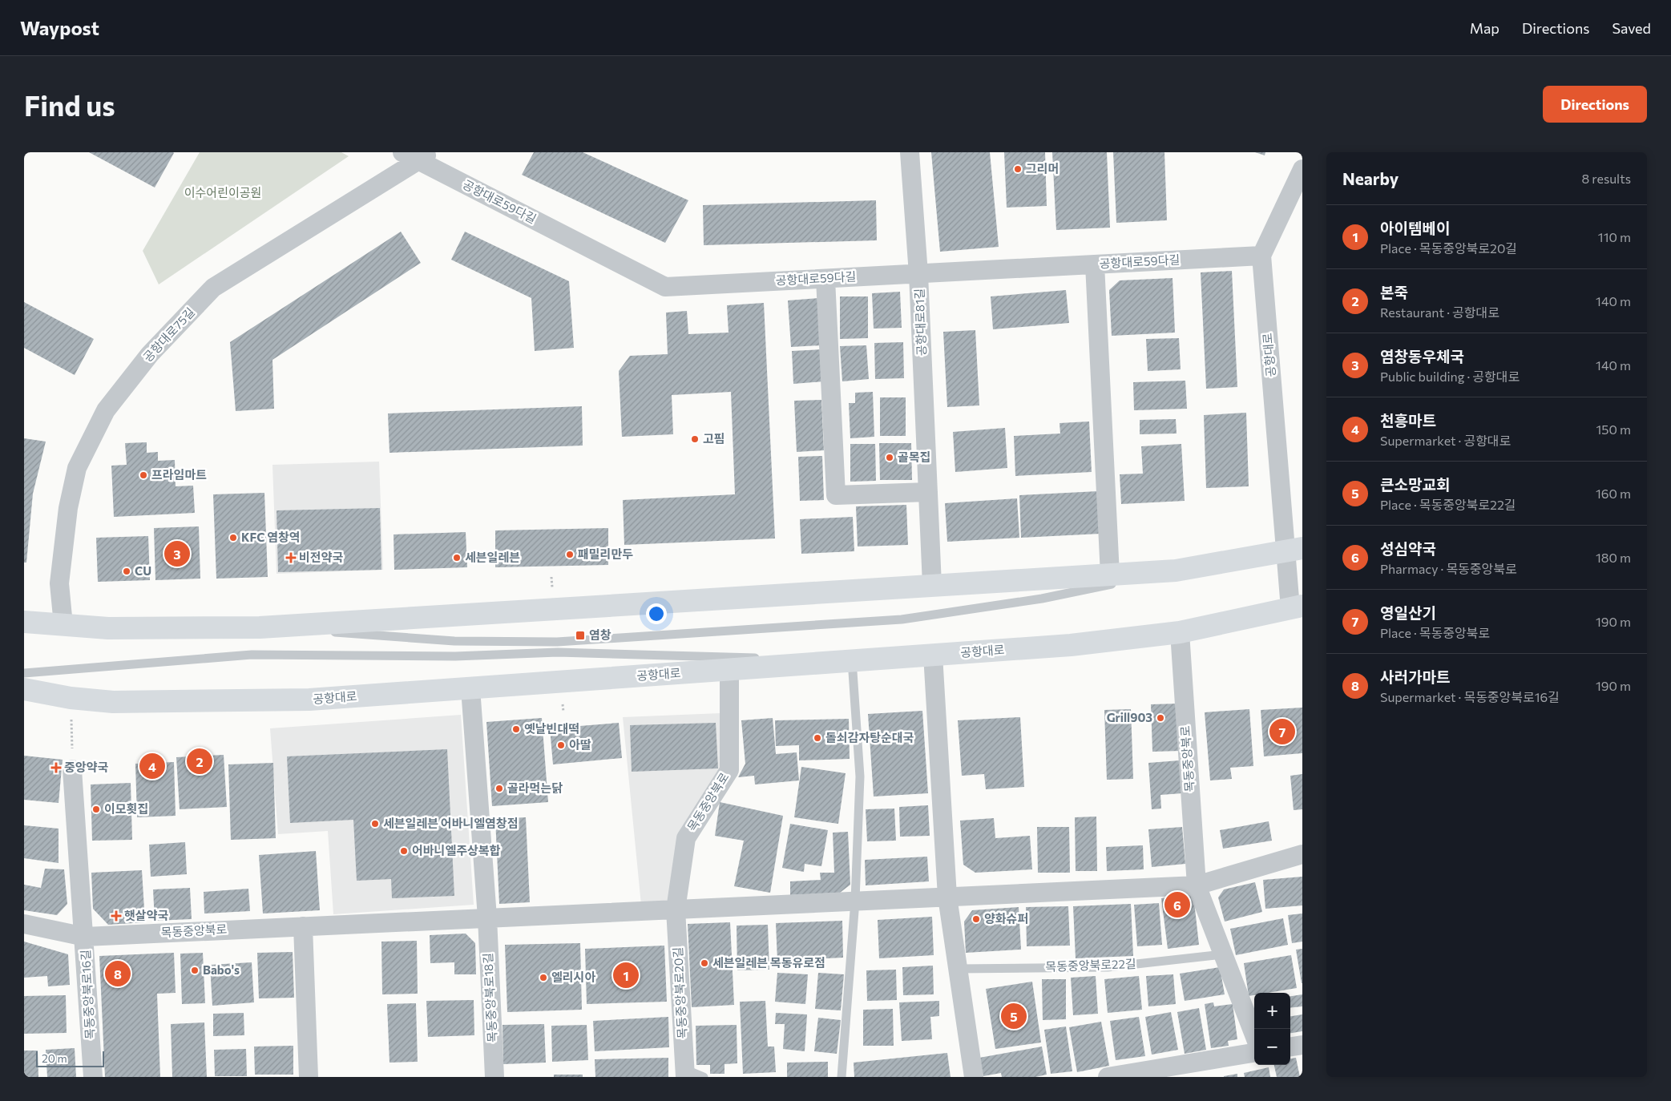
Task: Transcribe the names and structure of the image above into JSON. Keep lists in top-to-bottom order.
{
  "streets": {
    "main road": ["공항대로"],
    "street": [
      "공항대로59다길",
      "공항대로81길",
      "공항대로75길",
      "목동중앙북로",
      "목동중앙북로20길",
      "목동중앙북로16길",
      "목동중앙북로18길"
    ],
    "lane": ["목동중앙북로22길"]
  },
  "crossings": [
    ["공항대로59다길", "공항대로81길"],
    ["공항대로59다길", "공항대로75길"],
    ["공항대로59다길", "공항대로"],
    ["공항대로", "목동중앙북로"],
    ["목동중앙북로", "목동중앙북로22길"],
    ["목동중앙북로", "목동중앙북로20길"],
    ["목동중앙북로", "목동중앙북로16길"],
    ["목동중앙북로", "목동중앙북로18길"]
  ],
  "parks": ["이수어린이공원"],
  "places": {
    "other": [
      "그리머",
      "고핌",
      "골목집",
      "프라임마트",
      "KFC 염창역",
      "패밀리만두",
      "세븐일레븐",
      "CU",
      "Grill903",
      "옛날빈대떡",
      "돌쇠감자탕순대국",
      "아딸",
      "골라먹는닭",
      "이모횟집",
      "세븐일레븐 어바니엘염창점",
      "어바니엘주상복합",
      "양화슈퍼",
      "세븐일레븐 목동유로점",
      "Babo's",
      "엘리시아"
    ],
    "health": ["비전약국", "중앙약국", "햇살약국"],
    "transit": ["염창"]
  },
  "scale_bar": "20 m",
  "page": {
    "header": "Waypost",
    "nav": ["Map", "Directions", "Saved"],
    "buttons": "Directions",
    "title": "Find us",
    "heading": ["Nearby", "8 results"],
    "list": [
      {
        "mark": "1",
        "name": "아이템베이",
        "note": "Place · 목동중앙북로20길",
        "value": "110 m"
      },
      {
        "mark": "2",
        "name": "본죽",
        "note": "Restaurant · 공항대로",
        "value": "140 m"
      },
      {
        "mark": "3",
        "name": "염창동우체국",
        "note": "Public building · 공항대로",
        "value": "140 m"
      },
      {
        "mark": "4",
        "name": "천흥마트",
        "note": "Supermarket · 공항대로",
        "value": "150 m"
      },
      {
        "mark": "5",
        "name": "큰소망교회",
        "note": "Place · 목동중앙북로22길",
        "value": "160 m"
      },
      {
        "mark": "6",
        "name": "성심약국",
        "note": "Pharmacy · 목동중앙북로",
        "value": "180 m"
      },
      {
        "mark": "7",
        "name": "영일산기",
        "note": "Place · 목동중앙북로",
        "value": "190 m"
      },
      {
        "mark": "8",
        "name": "사러가마트",
        "note": "Supermarket · 목동중앙북로16길",
        "value": "190 m"
      }
    ],
    "pins": [
      "3",
      "7",
      "2",
      "4",
      "6",
      "8",
      "1",
      "5"
    ],
    "map_buttons": ["+", "−"],
    "scale": "20 m"
  }
}
